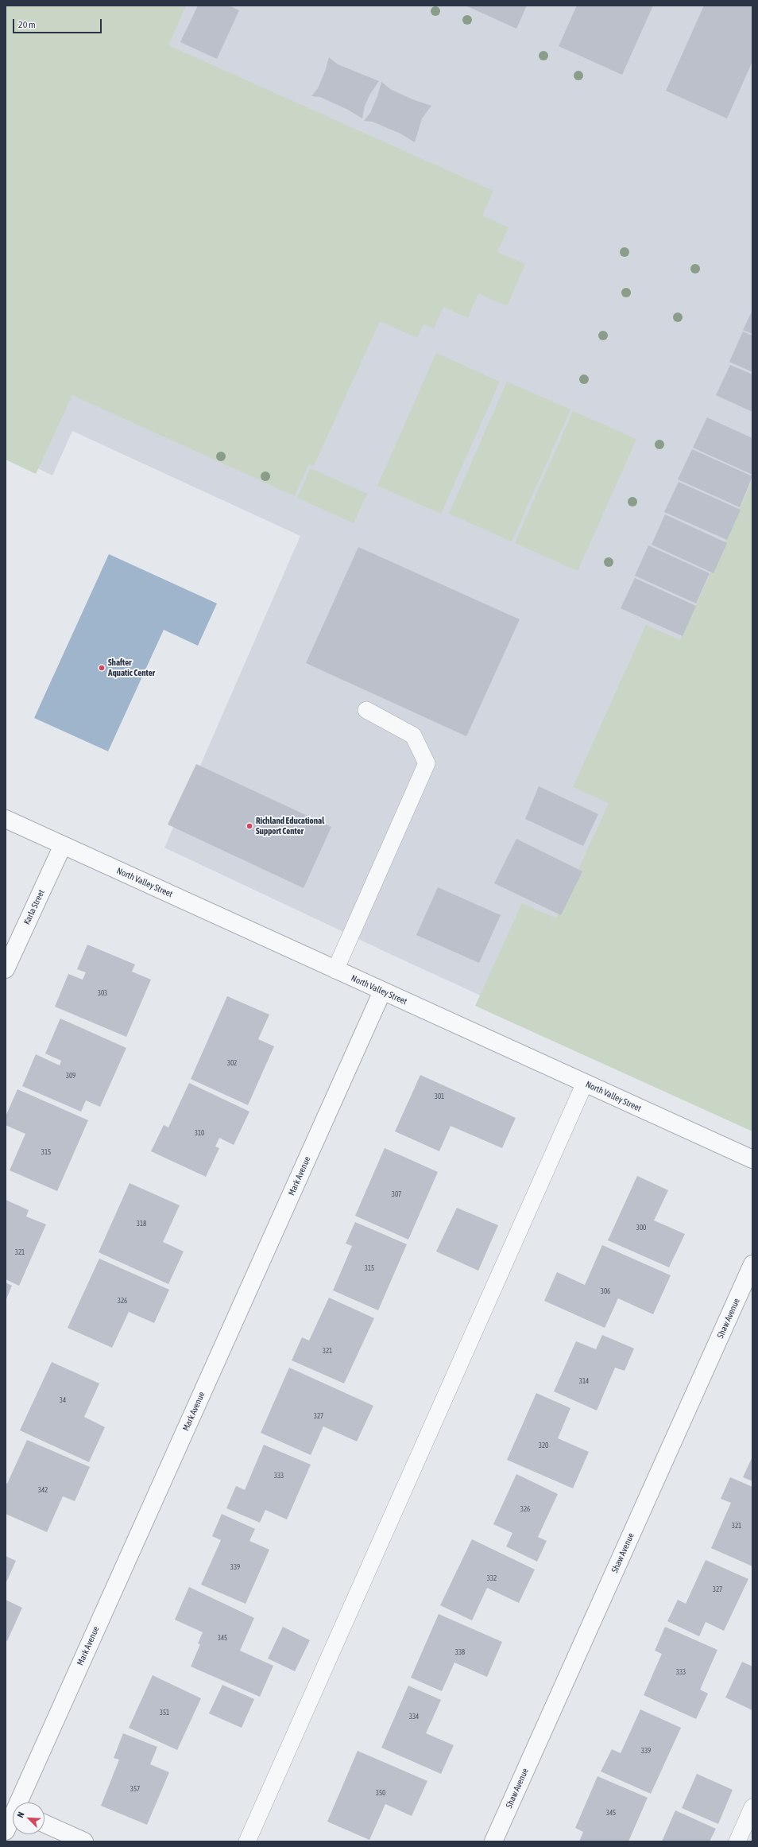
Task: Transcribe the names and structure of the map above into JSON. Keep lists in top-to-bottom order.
{
  "streets": {
    "street": [
      "North Valley Street",
      "Karla Street",
      "Mark Avenue",
      "Shaw Avenue"
    ]
  },
  "crossings": [
    ["North Valley Street", "Karla Street"],
    ["North Valley Street", "Mark Avenue"]
  ],
  "places": ["Shafter Aquatic Center", "Richland Educational Support Center"],
  "house_numbers": [
    "303",
    "302",
    "309",
    "301",
    "310",
    "315",
    "307",
    "318",
    "300",
    "321",
    "315",
    "306",
    "326",
    "321",
    "314",
    "34",
    "327",
    "320",
    "333",
    "342",
    "326",
    "321",
    "339",
    "332",
    "327",
    "345",
    "338",
    "333",
    "351",
    "334",
    "339",
    "357",
    "350",
    "345"
  ],
  "scale_bar": "20 m",
  "north": "top left"
}
